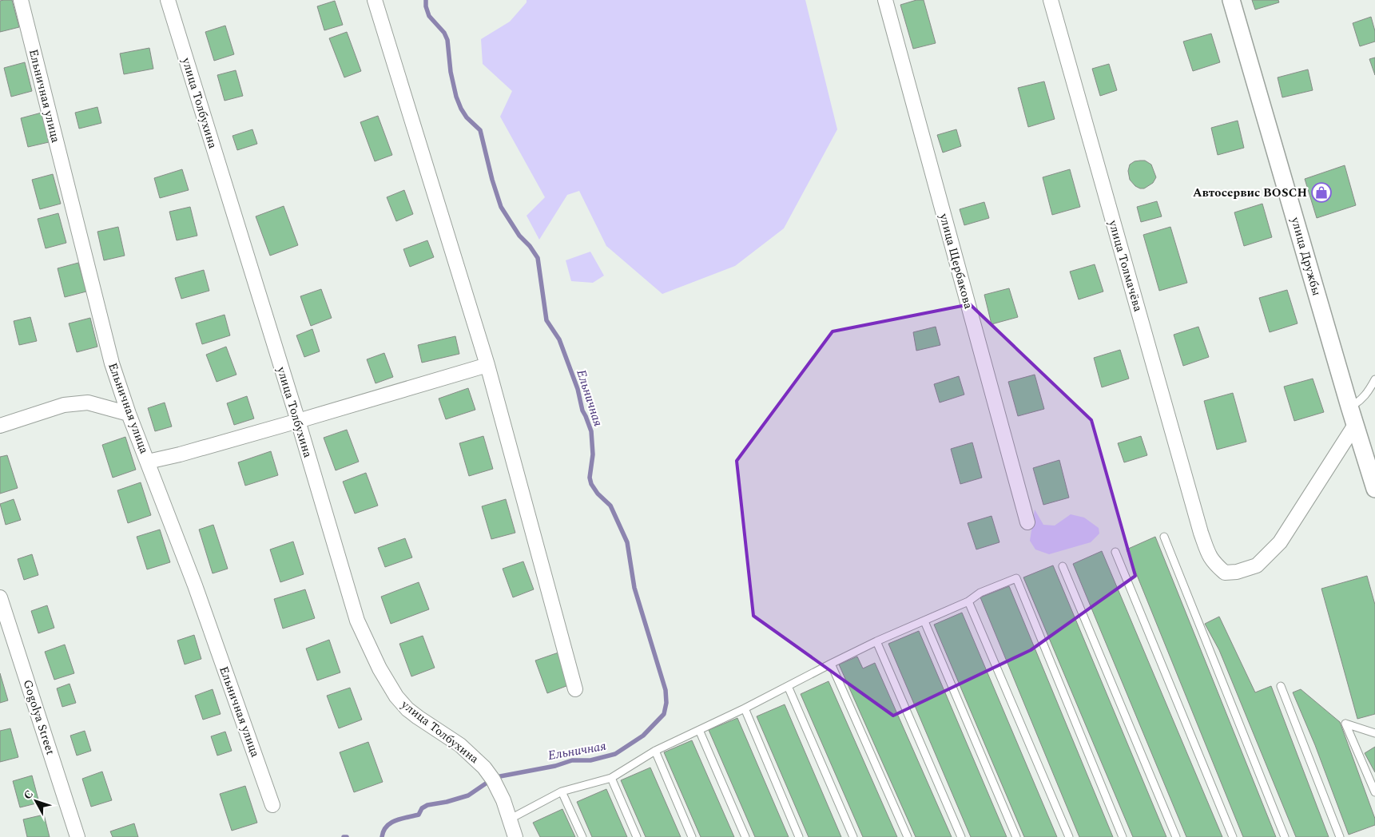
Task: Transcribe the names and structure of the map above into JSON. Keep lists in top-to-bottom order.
{
  "streets": {
    "street": [
      "Ельничная улица",
      "улица Толбухина",
      "улица Дружбы",
      "улица Щербакова",
      "улица Толмачёва",
      "Gogolya Street"
    ]
  },
  "crossings": [
    ["улица Дружбы", "улица Толмачёва"]
  ],
  "water": ["Ельничная"],
  "places": {
    "shop": ["Автосервис BOSCH"]
  },
  "north": "top left"
}
